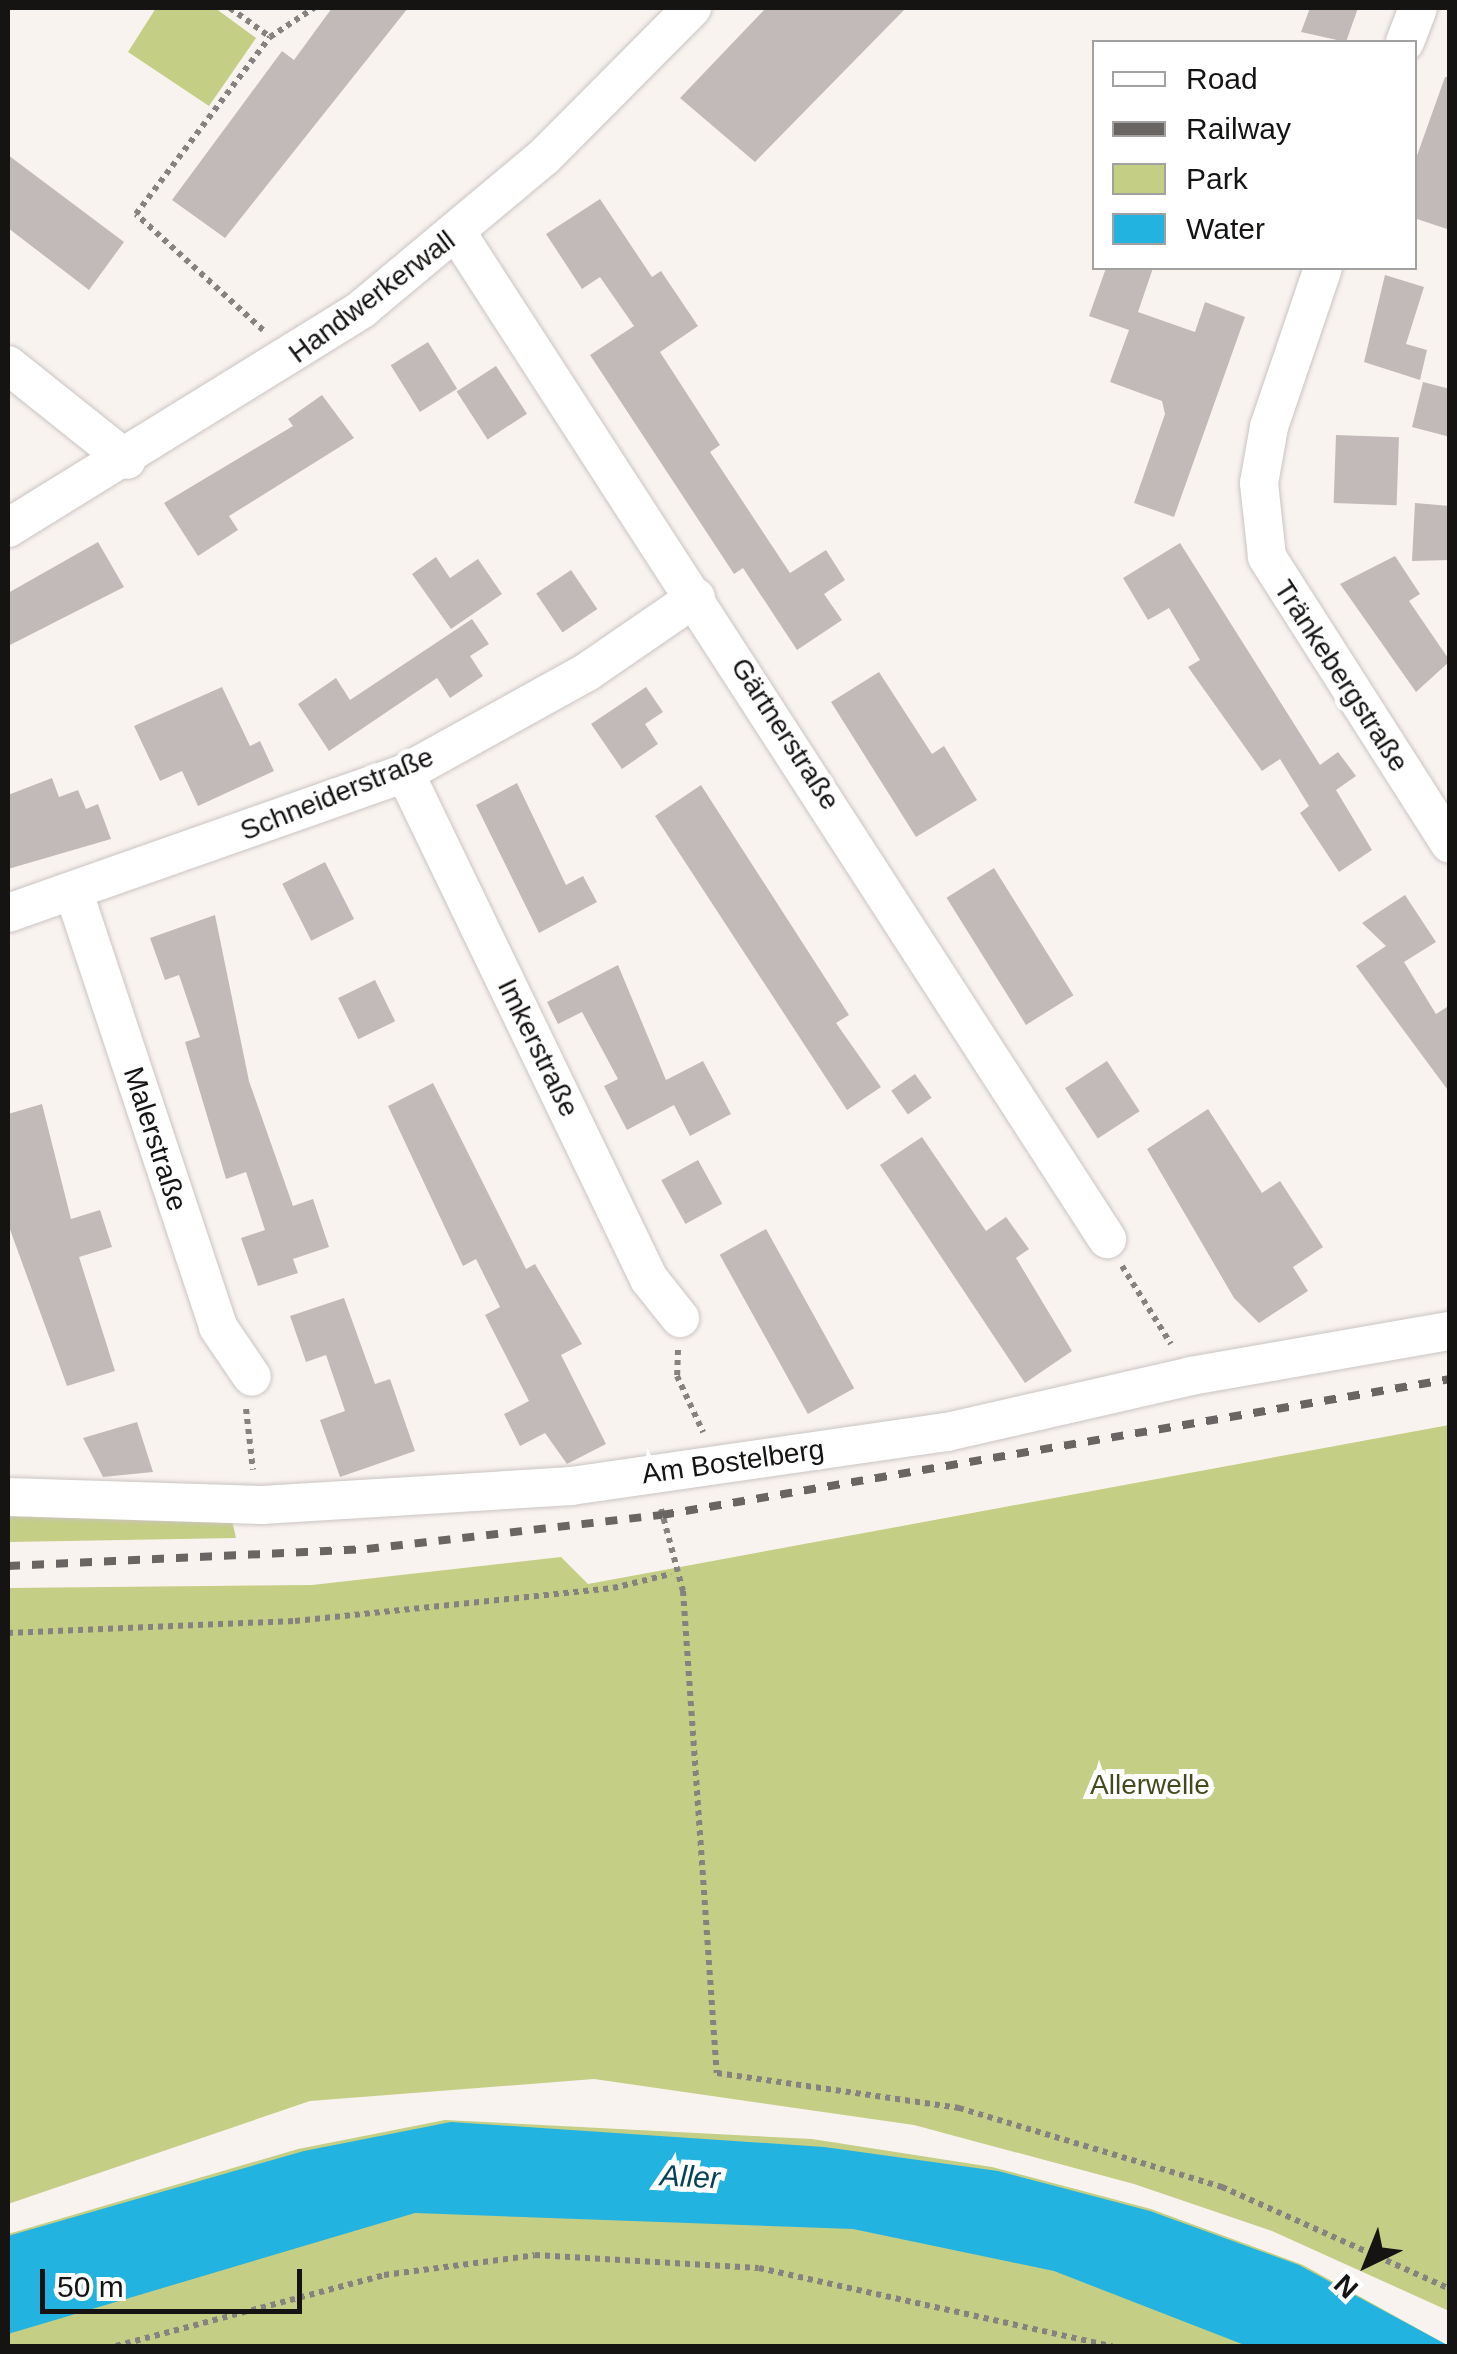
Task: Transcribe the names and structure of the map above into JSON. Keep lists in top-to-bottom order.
{
  "streets": {
    "street": [
      "Handwerkerwall",
      "Tränkebergstraße",
      "Gärtnerstraße",
      "Schneiderstraße",
      "Imkerstraße",
      "Malerstraße",
      "Am Bostelberg"
    ]
  },
  "crossings": [
    ["Handwerkerwall", "Gärtnerstraße"],
    ["Gärtnerstraße", "Schneiderstraße"],
    ["Schneiderstraße", "Imkerstraße"],
    ["Schneiderstraße", "Malerstraße"]
  ],
  "water": ["Aller"],
  "parks": ["Allerwelle"],
  "legend": [
    "Road",
    "Railway",
    "Park",
    "Water"
  ],
  "scale_bar": "50 m",
  "north": "bottom left"
}
